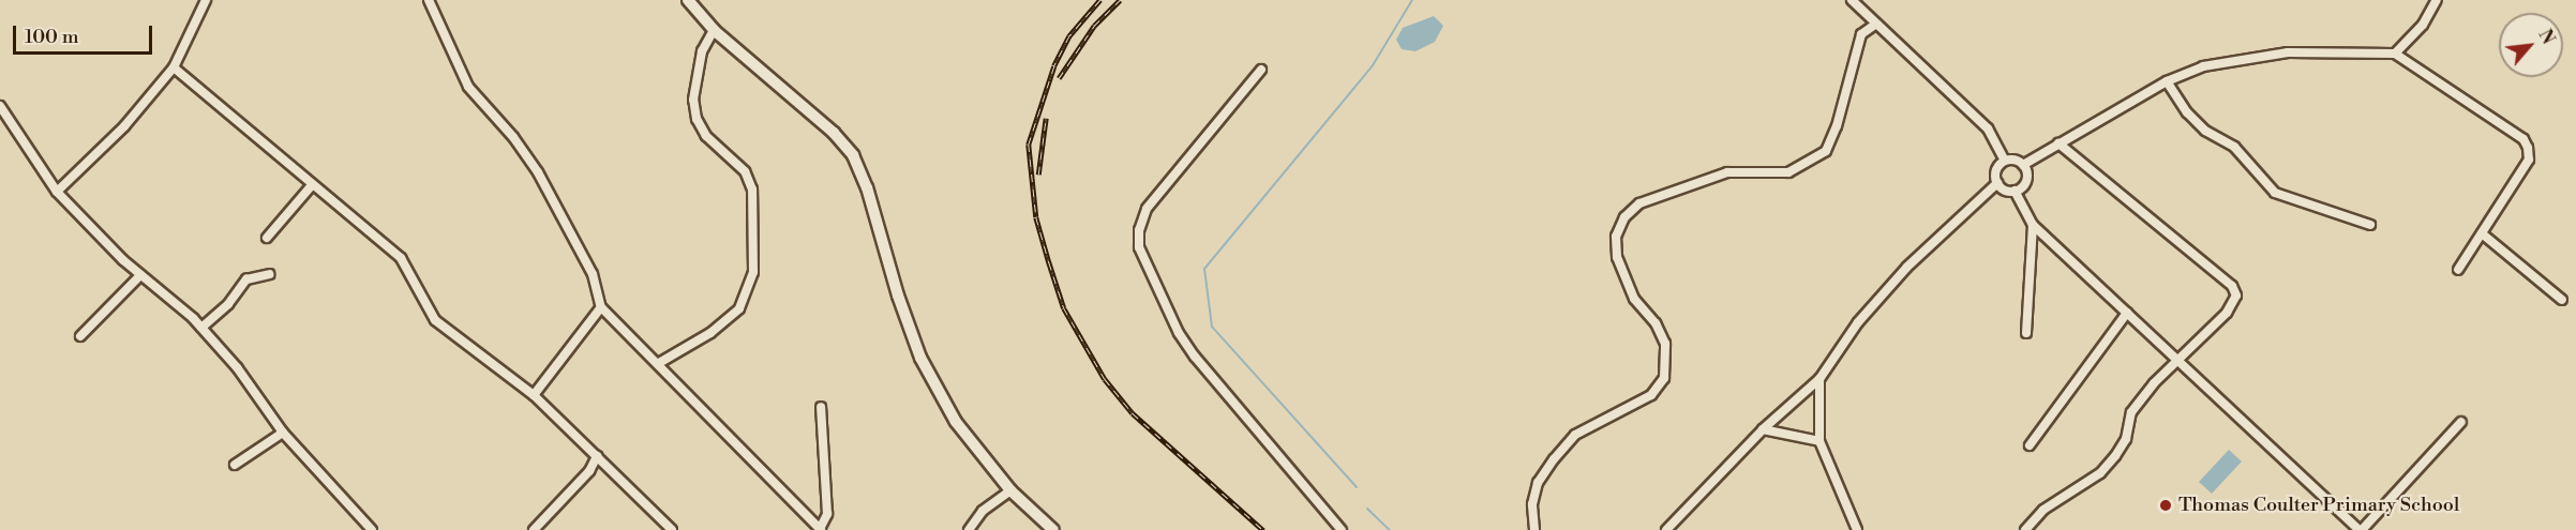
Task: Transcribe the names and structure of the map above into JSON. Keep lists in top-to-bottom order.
{
  "places": ["Thomas Coulter Primary School"],
  "scale_bar": "100 m",
  "north": "top right"
}
